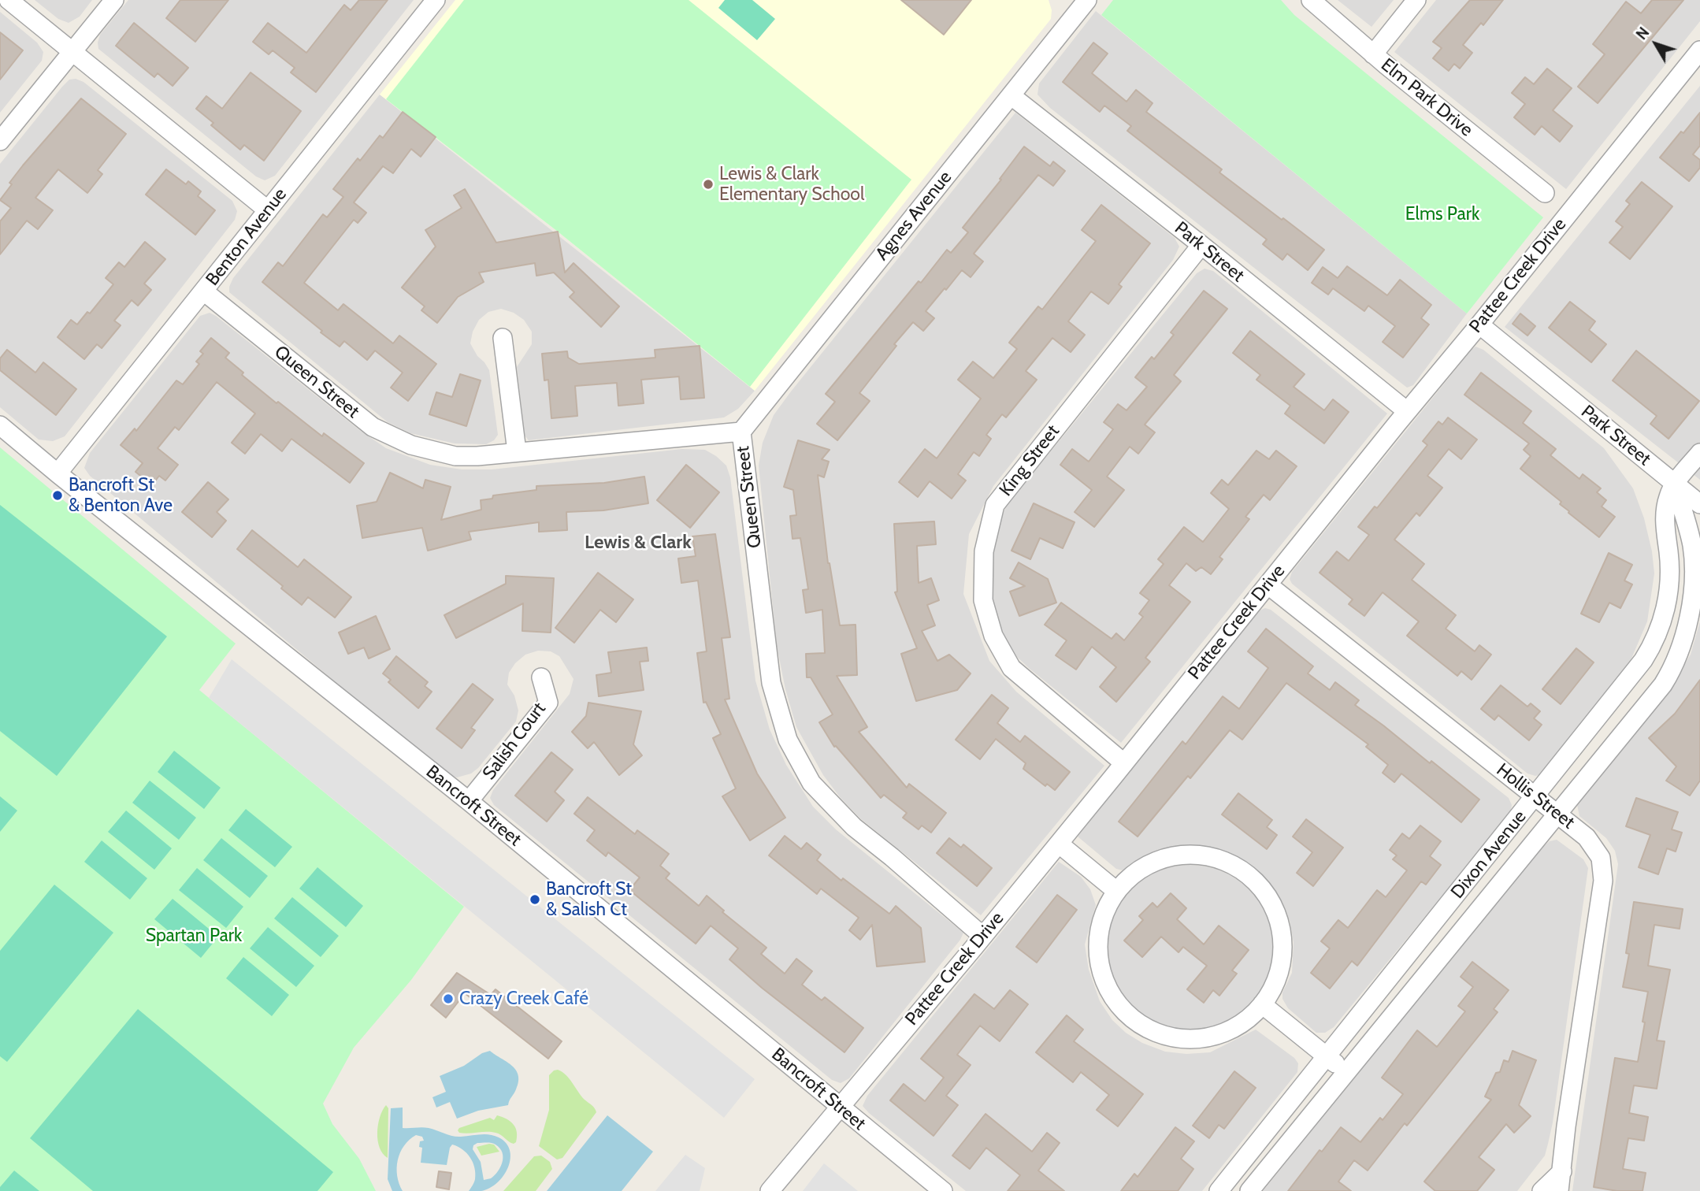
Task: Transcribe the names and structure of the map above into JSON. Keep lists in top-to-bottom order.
{
  "streets": {
    "street": [
      "Elm Park Drive",
      "Agnes Avenue",
      "Benton Avenue",
      "Park Street",
      "Pattee Creek Drive",
      "Queen Street",
      "King Street",
      "Salish Court",
      "Hollis Street",
      "Bancroft Street",
      "Dixon Avenue"
    ]
  },
  "crossings": [
    ["Agnes Avenue", "Park Street"],
    ["Agnes Avenue", "Queen Street"],
    ["Benton Avenue", "Queen Street"],
    ["Benton Avenue", "Bancroft Street"],
    ["Park Street", "Pattee Creek Drive"],
    ["Park Street", "King Street"],
    ["Park Street", "Dixon Avenue"],
    ["Pattee Creek Drive", "Queen Street"],
    ["Pattee Creek Drive", "King Street"],
    ["Pattee Creek Drive", "Hollis Street"],
    ["Pattee Creek Drive", "Bancroft Street"],
    ["Salish Court", "Bancroft Street"],
    ["Hollis Street", "Dixon Avenue"]
  ],
  "districts": ["Lewis & Clark"],
  "parks": ["Elms Park", "Spartan Park"],
  "places": [
    "Lewis & Clark Elementary School",
    "Bancroft St & Benton Ave",
    "Bancroft St & Salish Ct",
    "Crazy Creek Café"
  ],
  "north": "top left"
}
